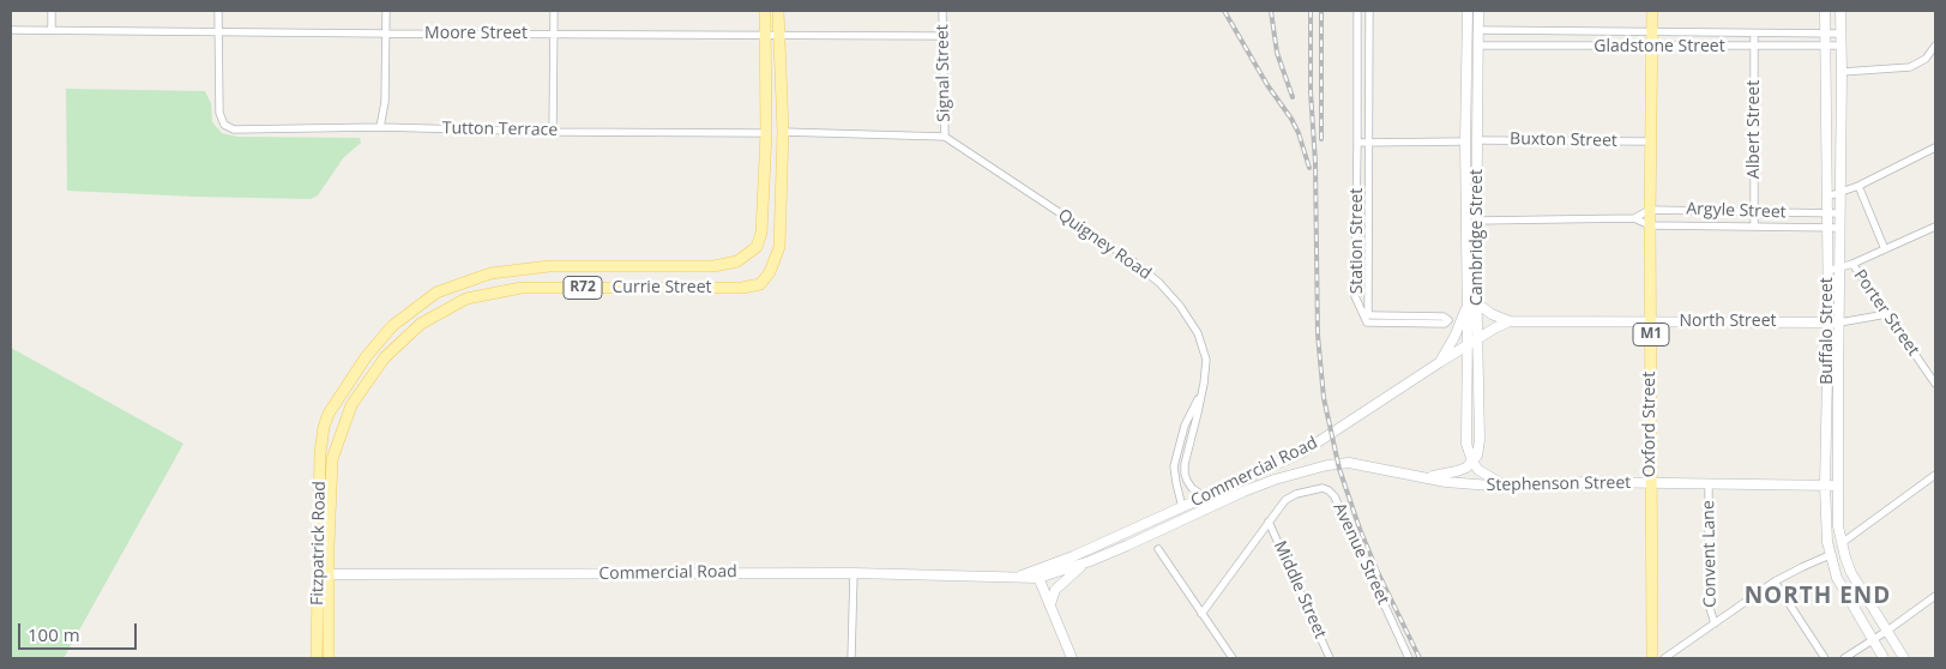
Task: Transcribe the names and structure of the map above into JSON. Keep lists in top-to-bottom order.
{
  "streets": {
    "main road": [
      "R72",
      "Currie Street",
      "M1",
      "Oxford Street",
      "Fitzpatrick Road"
    ],
    "street": [
      "Moore Street",
      "Gladstone Street",
      "Signal Street",
      "Tutton Terrace",
      "Albert Street",
      "Buxton Street",
      "Argyle Street",
      "Cambridge Street",
      "Station Street",
      "Quigney Road",
      "Porter Street",
      "North Street",
      "Buffalo Street",
      "Commercial Road",
      "Stephenson Street",
      "Avenue Street",
      "Convent Lane",
      "Middle Street"
    ]
  },
  "crossings": [
    ["Moore Street", "Signal Street"],
    ["Moore Street", "Tutton Terrace"],
    ["Moore Street", "Currie Street"],
    ["Gladstone Street", "Albert Street"],
    ["Gladstone Street", "Cambridge Street"],
    ["Gladstone Street", "Buffalo Street"],
    ["Gladstone Street", "Oxford Street"],
    ["Signal Street", "Quigney Road"],
    ["Tutton Terrace", "Currie Street"],
    ["Albert Street", "Argyle Street"],
    ["Buxton Street", "Cambridge Street"],
    ["Buxton Street", "Oxford Street"],
    ["Argyle Street", "Cambridge Street"],
    ["Argyle Street", "Buffalo Street"],
    ["Argyle Street", "Oxford Street"],
    ["Cambridge Street", "North Street"],
    ["Cambridge Street", "Commercial Road"],
    ["Quigney Road", "Commercial Road"],
    ["Currie Street", "Fitzpatrick Road"],
    ["Porter Street", "Buffalo Street"],
    ["North Street", "Buffalo Street"],
    ["North Street", "Oxford Street"],
    ["North Street", "Commercial Road"],
    ["Buffalo Street", "Stephenson Street"],
    ["Oxford Street", "Stephenson Street"],
    ["Commercial Road", "Stephenson Street"],
    ["Commercial Road", "Fitzpatrick Road"],
    ["Stephenson Street", "Convent Lane"],
    ["Avenue Street", "Middle Street"]
  ],
  "districts": ["NORTH END"],
  "scale_bar": "100 m"
}
